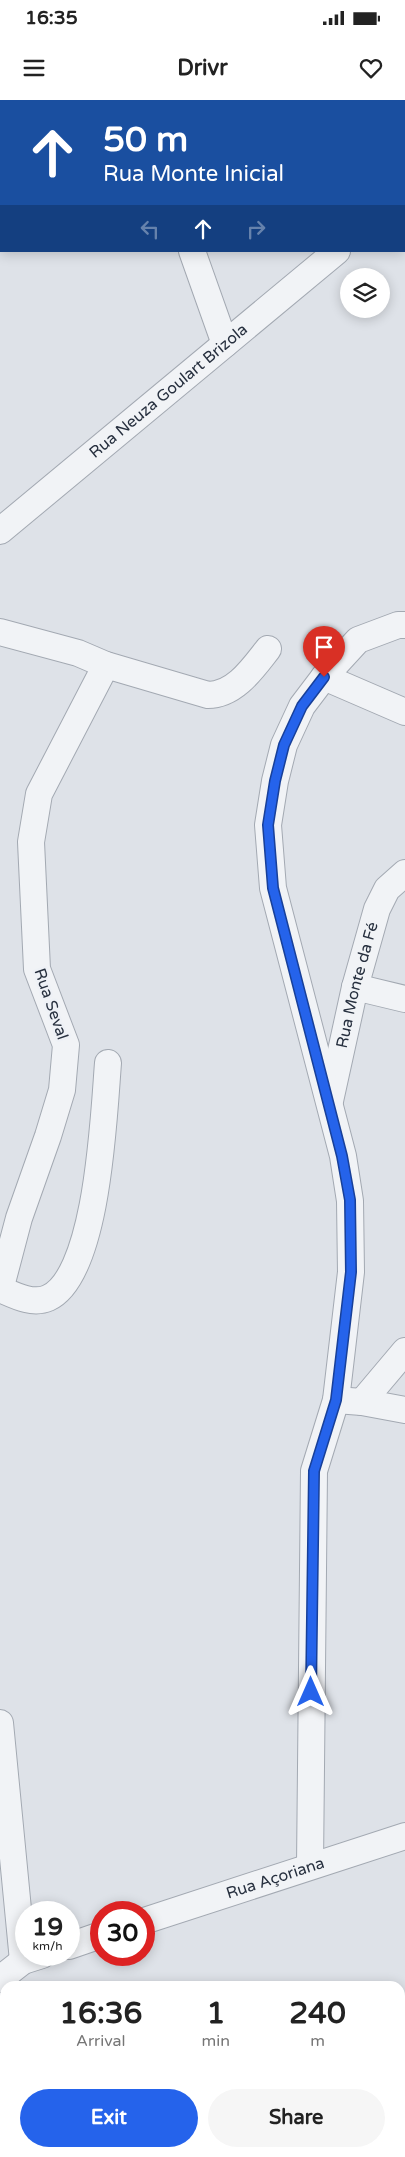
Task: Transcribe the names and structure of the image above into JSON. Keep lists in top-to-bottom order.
{
  "streets": {
    "street": [
      "Rua Neuza Goulart Brizola",
      "Rua Monte da Fé",
      "Rua Seval",
      "Rua Açoriana"
    ]
  },
  "page": {
    "status": "16:35",
    "header": "Drivr",
    "turn": ["50 m", "Rua Monte Inicial"],
    "speed": "19 km/h",
    "limit": "30",
    "eta": [
      "16:36",
      "Arrival",
      "1",
      "min",
      "240",
      "m"
    ],
    "buttons": ["Exit", "Share"]
  }
}
